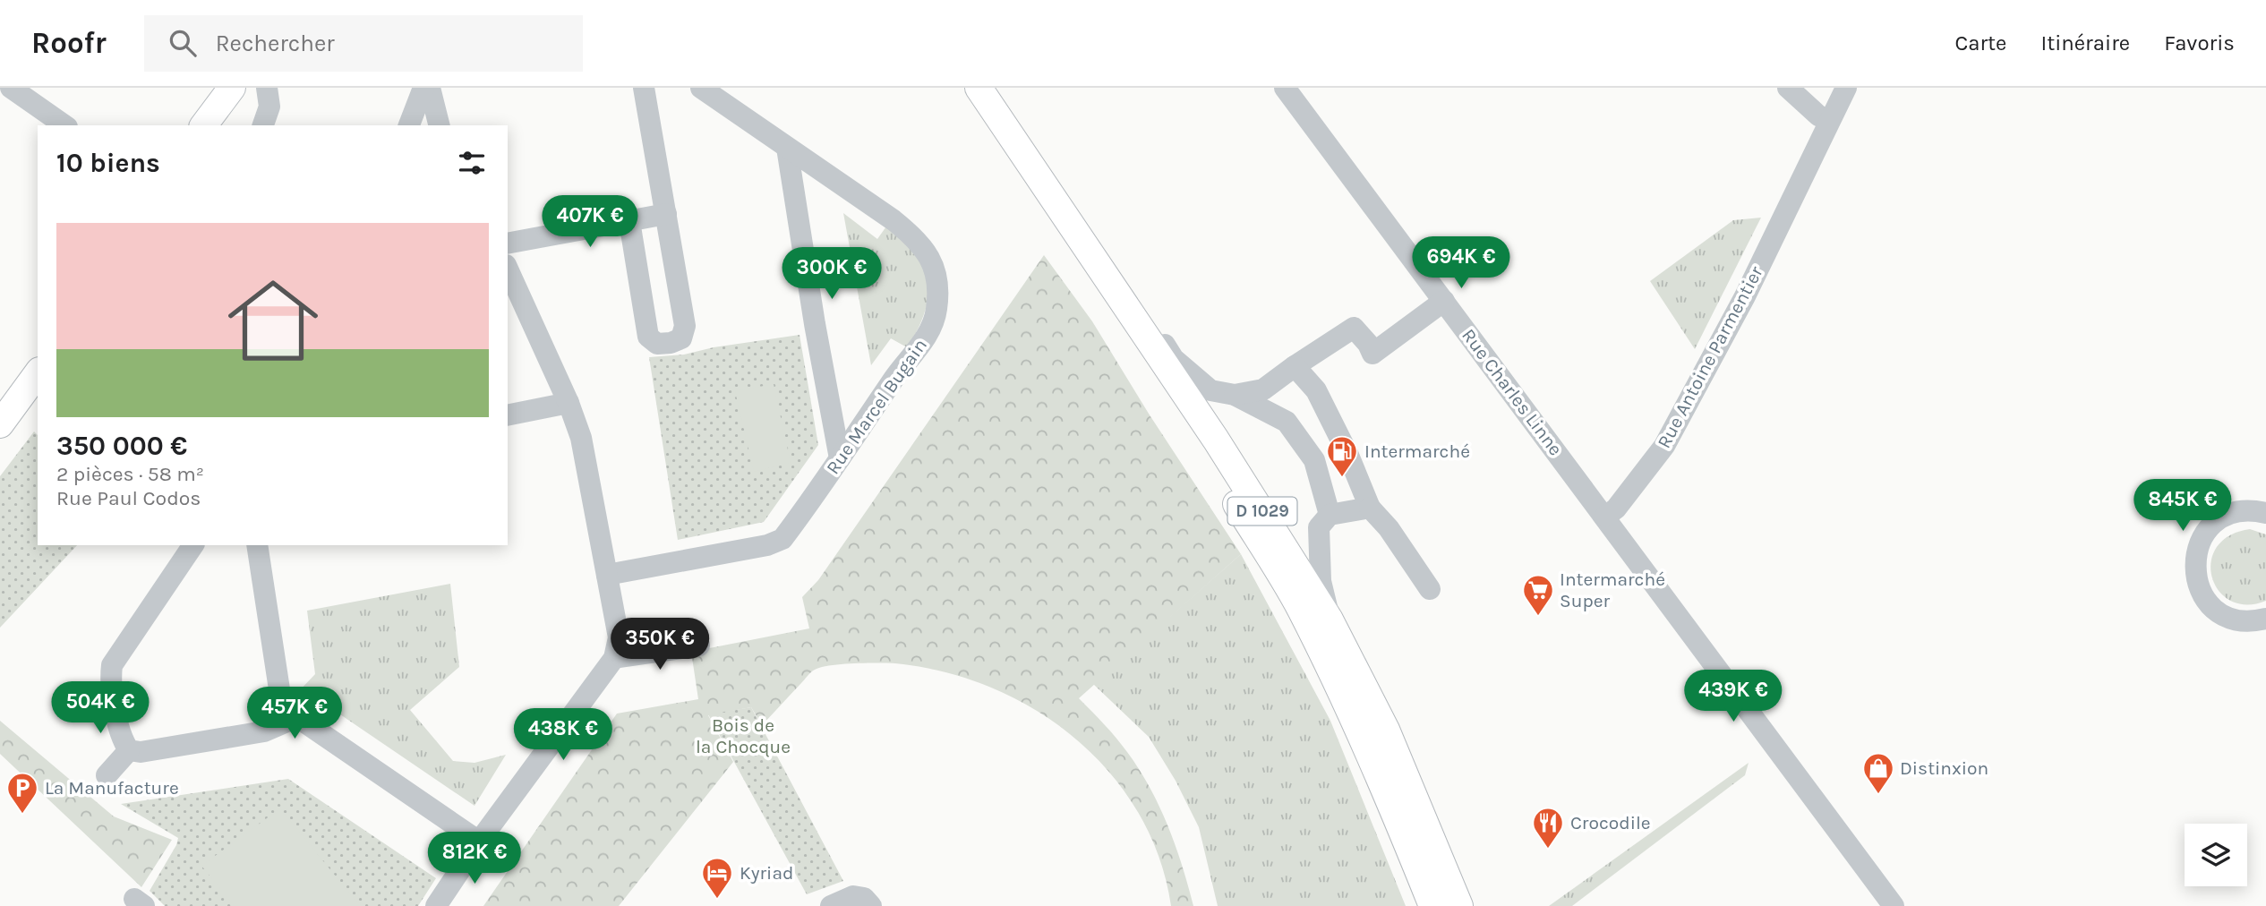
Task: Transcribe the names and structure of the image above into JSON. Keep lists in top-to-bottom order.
{
  "streets": {
    "main road": ["D 1029"],
    "street": ["Rue Antoine Parmentier", "Rue Charles Linne", "Rue Marcel Bugain"]
  },
  "crossings": [
    ["Rue Antoine Parmentier", "Rue Charles Linne"]
  ],
  "parks": ["Bois de la Chocque"],
  "places": {
    "fuel station": ["Intermarché"],
    "supermarket": ["Intermarché Super"],
    "shop": ["Distinxion"],
    "parking": ["La Manufacture"],
    "restaurant": ["Crocodile"],
    "hotel": ["Kyriad"]
  },
  "page": {
    "header": "Roofr",
    "search": "Rechercher",
    "nav": ["Carte", "Itinéraire", "Favoris"],
    "heading": "10 biens",
    "price": [
      "407K €",
      "694K €",
      "300K €",
      "845K €",
      "350K €",
      "439K €",
      "504K €",
      "457K €",
      "438K €",
      "812K €"
    ],
    "list": [
      {
        "name": "350 000 €",
        "note": "2 pièces · 58 m² · Rue Paul Codos"
      }
    ]
  }
}
